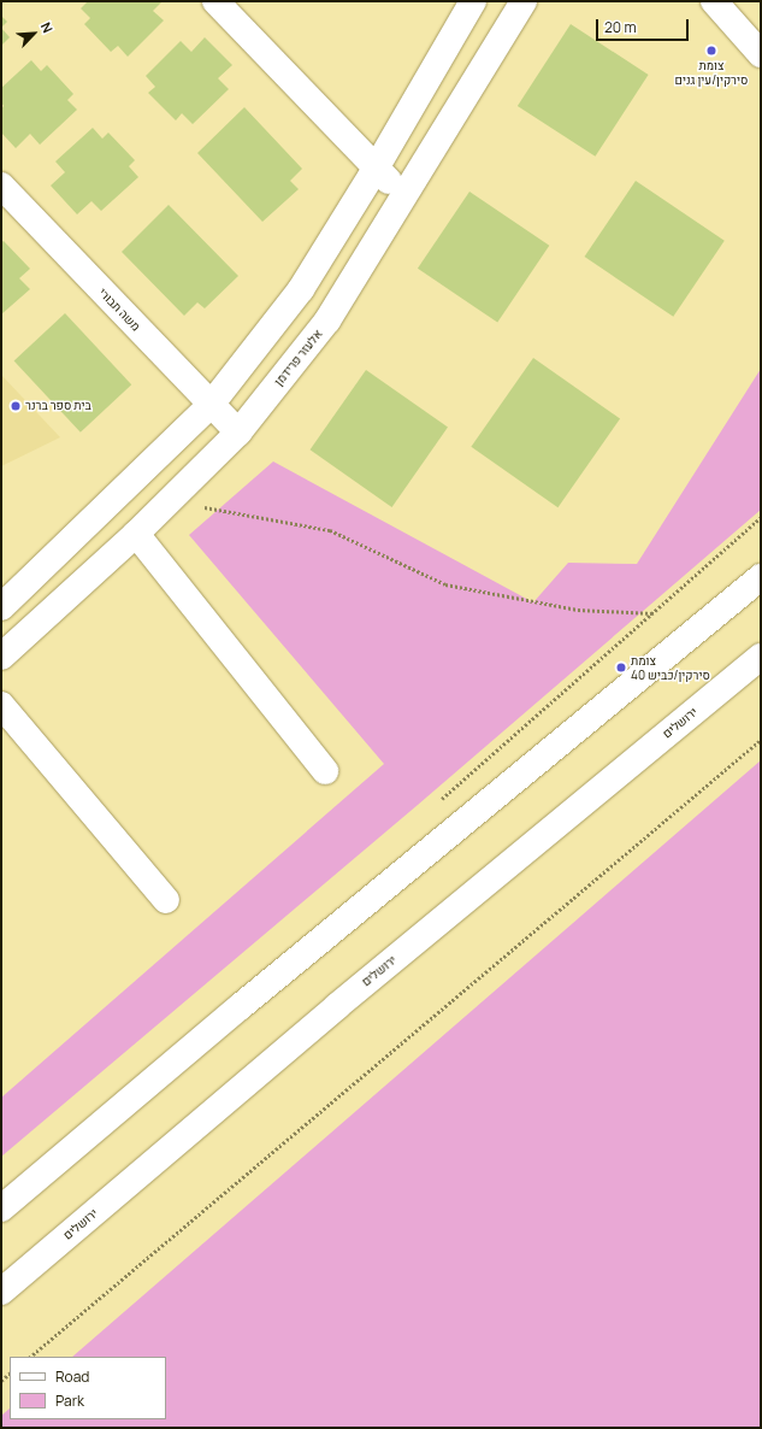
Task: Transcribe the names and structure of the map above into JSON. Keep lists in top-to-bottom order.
{
  "streets": {
    "main road": ["משה תבורי", "אלעזר פרידמן", "ירושלים"]
  },
  "crossings": [
    ["משה תבורי", "אלעזר פרידמן"]
  ],
  "places": ["צומת סירקין/עין גנים", "בית ספר ברנר", "צומת סירקין/כביש 40"],
  "legend": ["Road", "Park"],
  "scale_bar": "20 m",
  "north": "top right"
}
